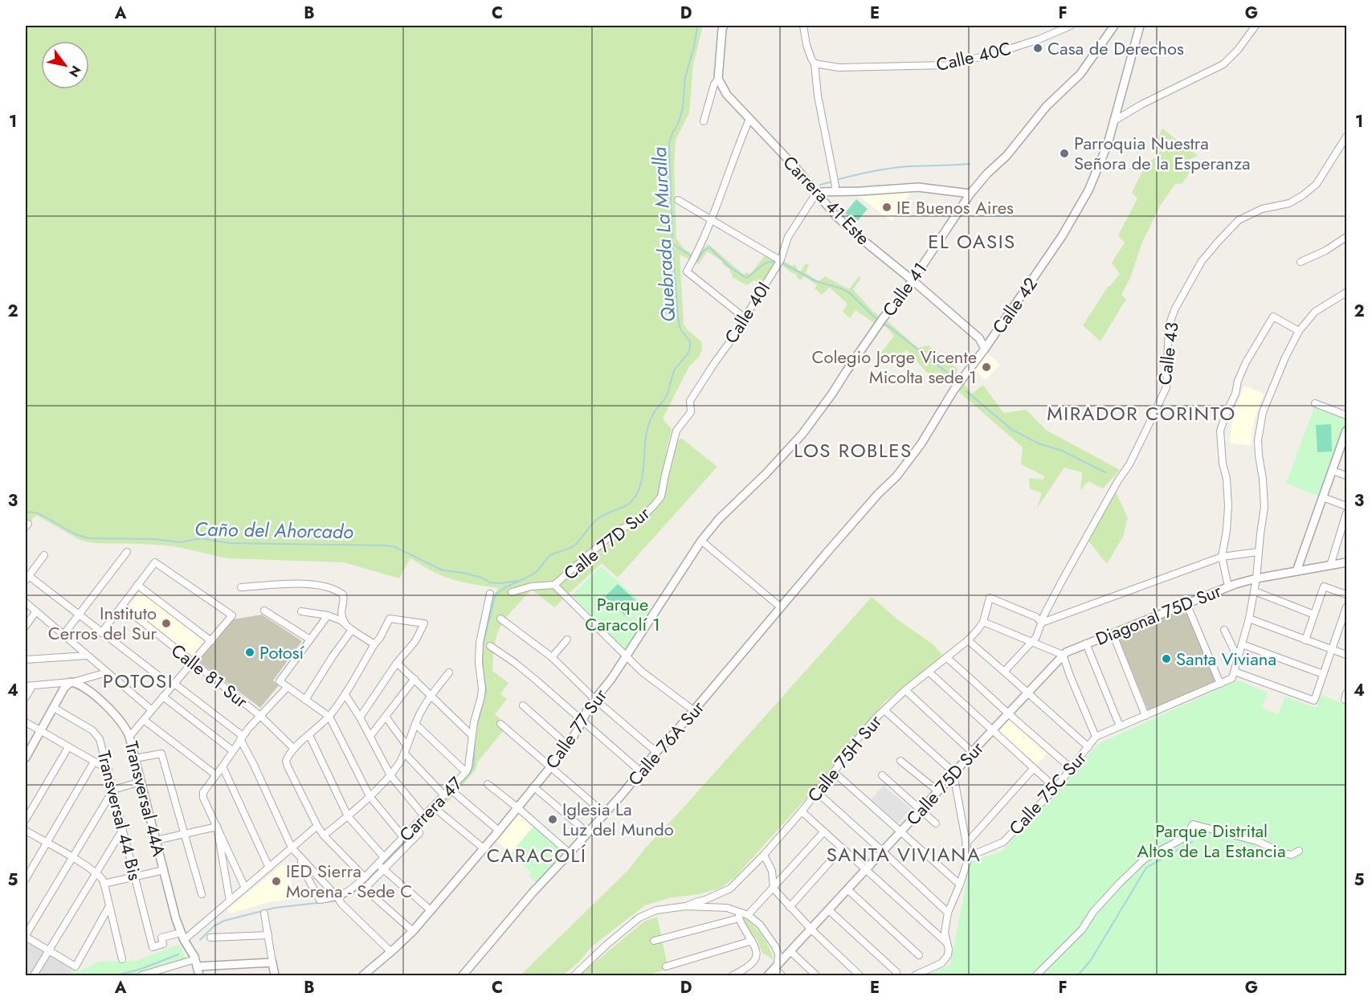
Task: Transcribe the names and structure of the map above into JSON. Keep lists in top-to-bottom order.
{
  "streets": {
    "street": [
      "Calle 40C",
      "Carrera 41 Este",
      "Calle 41",
      "Calle 42",
      "Calle 40I",
      "Calle 43",
      "Calle 77D Sur",
      "Diagonal 75D Sur",
      "Calle 81 Sur",
      "Calle 77 Sur",
      "Calle 76A Sur",
      "Calle 75H Sur",
      "Calle 75D Sur",
      "Calle 75C Sur",
      "Transversal 44A",
      "Carrera 47",
      "Transversal 44 Bis"
    ]
  },
  "crossings": [
    ["Carrera 41 Este", "Calle 41"],
    ["Carrera 41 Este", "Calle 42"],
    ["Carrera 41 Este", "Calle 40I"],
    ["Calle 41", "Calle 77 Sur"],
    ["Calle 42", "Calle 76A Sur"],
    ["Calle 40I", "Calle 77D Sur"],
    ["Calle 43", "Calle 75H Sur"],
    ["Diagonal 75D Sur", "Calle 75D Sur"],
    ["Transversal 44A", "Transversal 44 Bis"]
  ],
  "districts": [
    "EL OASIS",
    "MIRADOR CORINTO",
    "LOS ROBLES",
    "POTOSI",
    "SANTA VIVIANA",
    "CARACOLÍ"
  ],
  "water": ["Quebrada La Muralla", "Caño del Ahorcado"],
  "parks": ["Parque Caracolí 1", "Parque Distrital Altos de La Estancia"],
  "places": [
    "Casa de Derechos",
    "Parroquia Nuestra Señora de la Esperanza",
    "IE Buenos Aires",
    "Colegio Jorge Vicente Micolta sede 1",
    "Instituto Cerros del Sur",
    "Potosí",
    "Santa Viviana",
    "Iglesia La Luz del Mundo",
    "IED Sierra Morena - Sede C"
  ],
  "north": "bottom right",
  "grid": {
    "columns": [
      "A",
      "B",
      "C",
      "D",
      "E",
      "F",
      "G"
    ],
    "rows": [
      "1",
      "2",
      "3",
      "4",
      "5"
    ]
  }
}
